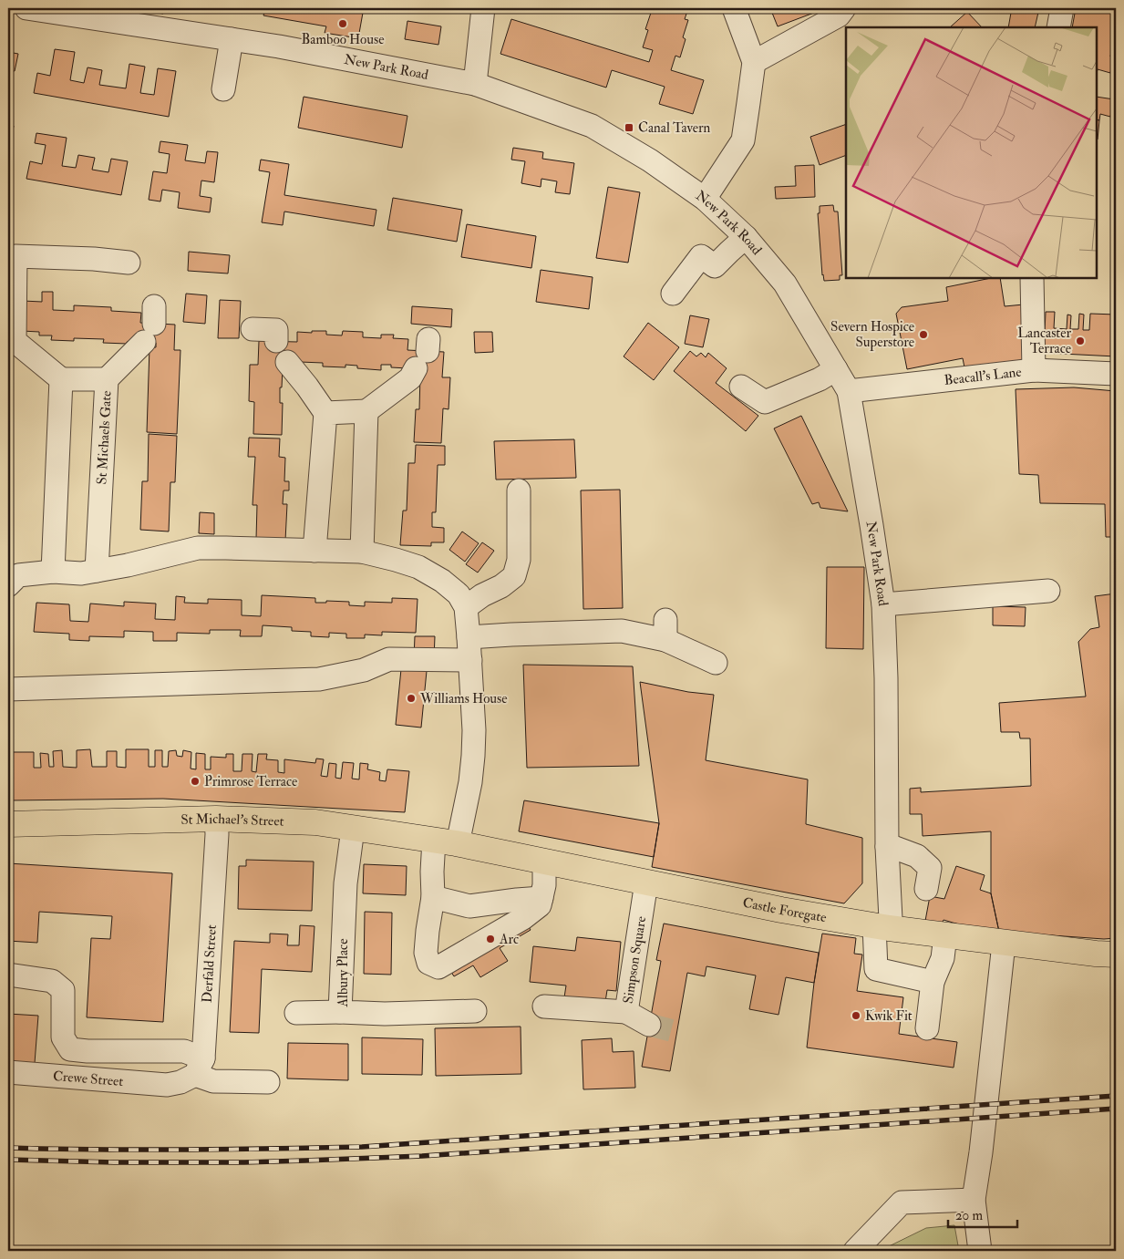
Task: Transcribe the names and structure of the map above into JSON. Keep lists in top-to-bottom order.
{
  "streets": {
    "main road": ["St Michael's Street", "Castle Foregate"],
    "street": [
      "New Park Road",
      "Beacall's Lane",
      "St Michaels Gate",
      "Simpson Square",
      "Derfald Street",
      "Albury Place",
      "Crewe Street"
    ]
  },
  "crossings": [
    ["New Park Road", "Beacall's Lane"],
    ["New Park Road", "Castle Foregate"],
    ["St Michael's Street", "Castle Foregate"],
    ["St Michael's Street", "Derfald Street"],
    ["St Michael's Street", "Albury Place"],
    ["Castle Foregate", "Simpson Square"],
    ["Derfald Street", "Crewe Street"]
  ],
  "places": {
    "other": [
      "Bamboo House",
      "Severn Hospice Superstore",
      "Lancaster Terrace",
      "Williams House",
      "Primrose Terrace",
      "Arc",
      "Kwik Fit"
    ],
    "transit": ["Canal Tavern"]
  },
  "scale_bar": "20 m"
}
